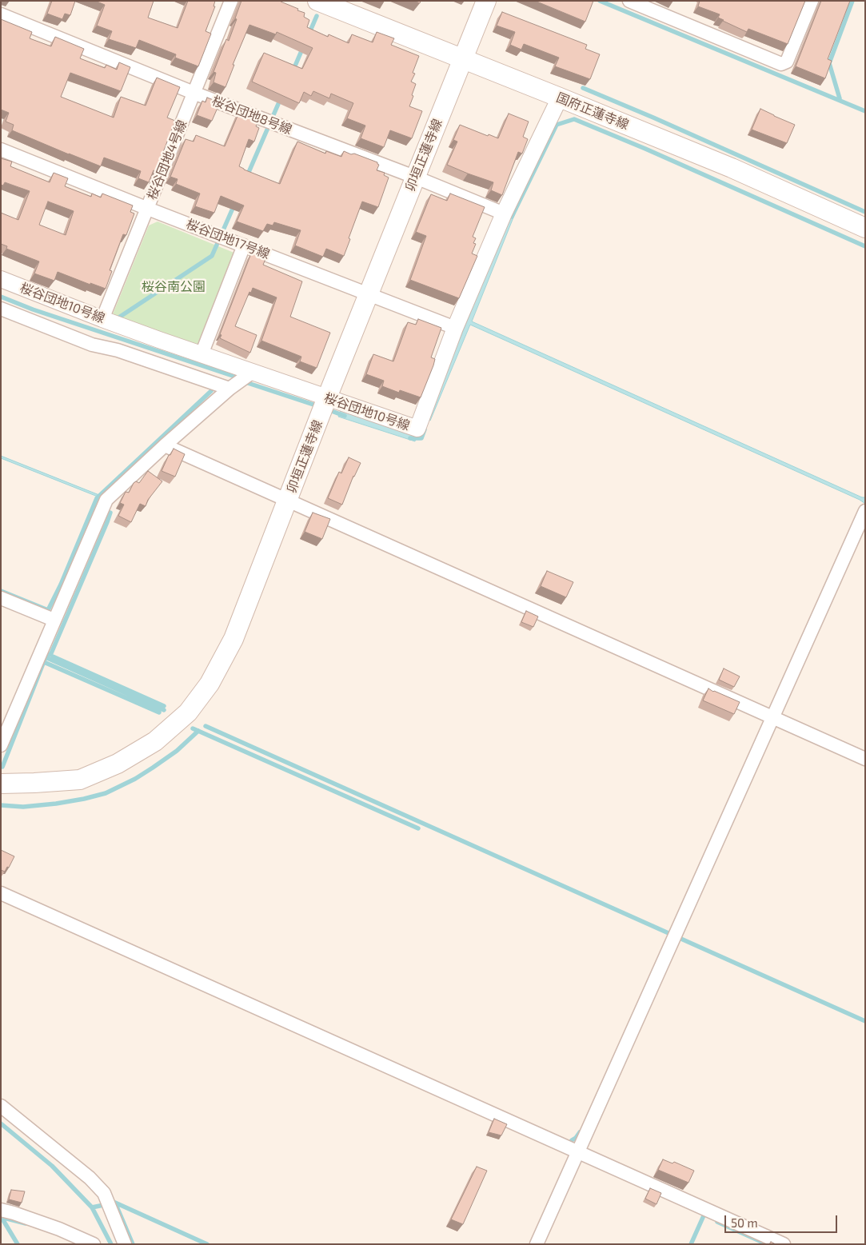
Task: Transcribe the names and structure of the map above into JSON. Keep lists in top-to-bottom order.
{
  "streets": {
    "main road": ["国府正蓮寺線", "卯垣正蓮寺線"],
    "street": [
      "桜谷団地8号線",
      "桜谷団地4号線",
      "桜谷団地17号線",
      "桜谷団地10号線"
    ]
  },
  "crossings": [
    ["国府正蓮寺線", "卯垣正蓮寺線"],
    ["国府正蓮寺線", "桜谷団地10号線"],
    ["桜谷団地8号線", "卯垣正蓮寺線"],
    ["桜谷団地8号線", "桜谷団地4号線"],
    ["桜谷団地8号線", "桜谷団地10号線"],
    ["卯垣正蓮寺線", "桜谷団地17号線"],
    ["卯垣正蓮寺線", "桜谷団地10号線"],
    ["桜谷団地4号線", "桜谷団地17号線"],
    ["桜谷団地4号線", "桜谷団地10号線"],
    ["桜谷団地17号線", "桜谷団地10号線"]
  ],
  "parks": ["桜谷南公園"],
  "scale_bar": "50 m"
}
